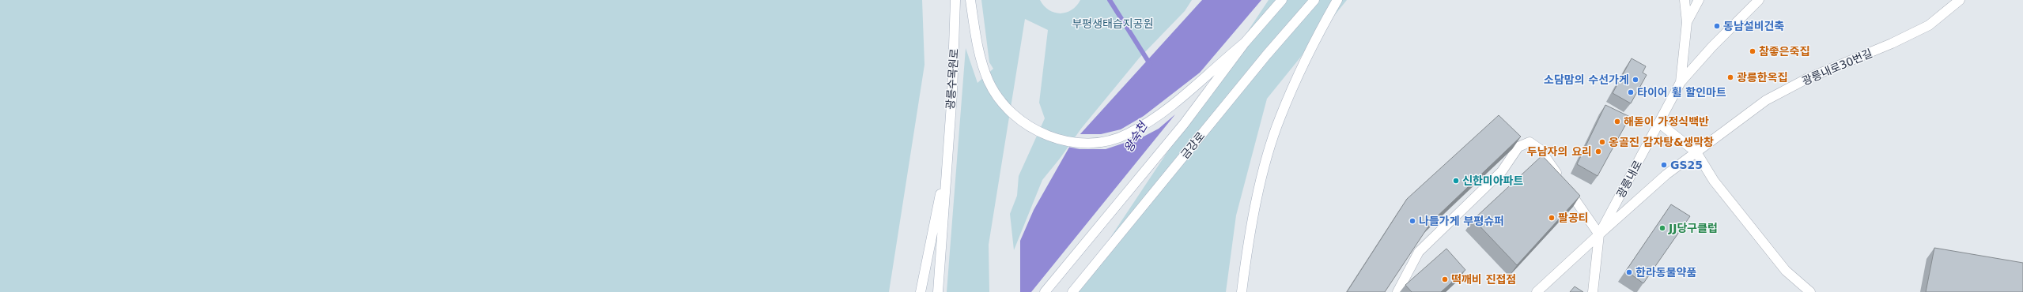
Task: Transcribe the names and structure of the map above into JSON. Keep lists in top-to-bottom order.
{
  "streets": {
    "street": [
      "광릉내로30번길",
      "광릉수목원로",
      "금강로",
      "광릉내로"
    ]
  },
  "crossings": [
    ["광릉내로30번길", "광릉내로"]
  ],
  "water": ["왕숙천"],
  "parks": ["부평생태습지공원"],
  "places": [
    "동남설비건축",
    "참좋은죽집",
    "광릉한옥집",
    "소담맘의 수선가게",
    "타이어 휠 할인마트",
    "해돋이 가정식백반",
    "옹골진 감자탕&생막창",
    "두남자의 요리",
    "GS25",
    "신한미아파트",
    "팔공티",
    "나들가게 부평슈퍼",
    "JJ당구클럽",
    "한라동물약품",
    "떡깨비 진접점"
  ]
}
